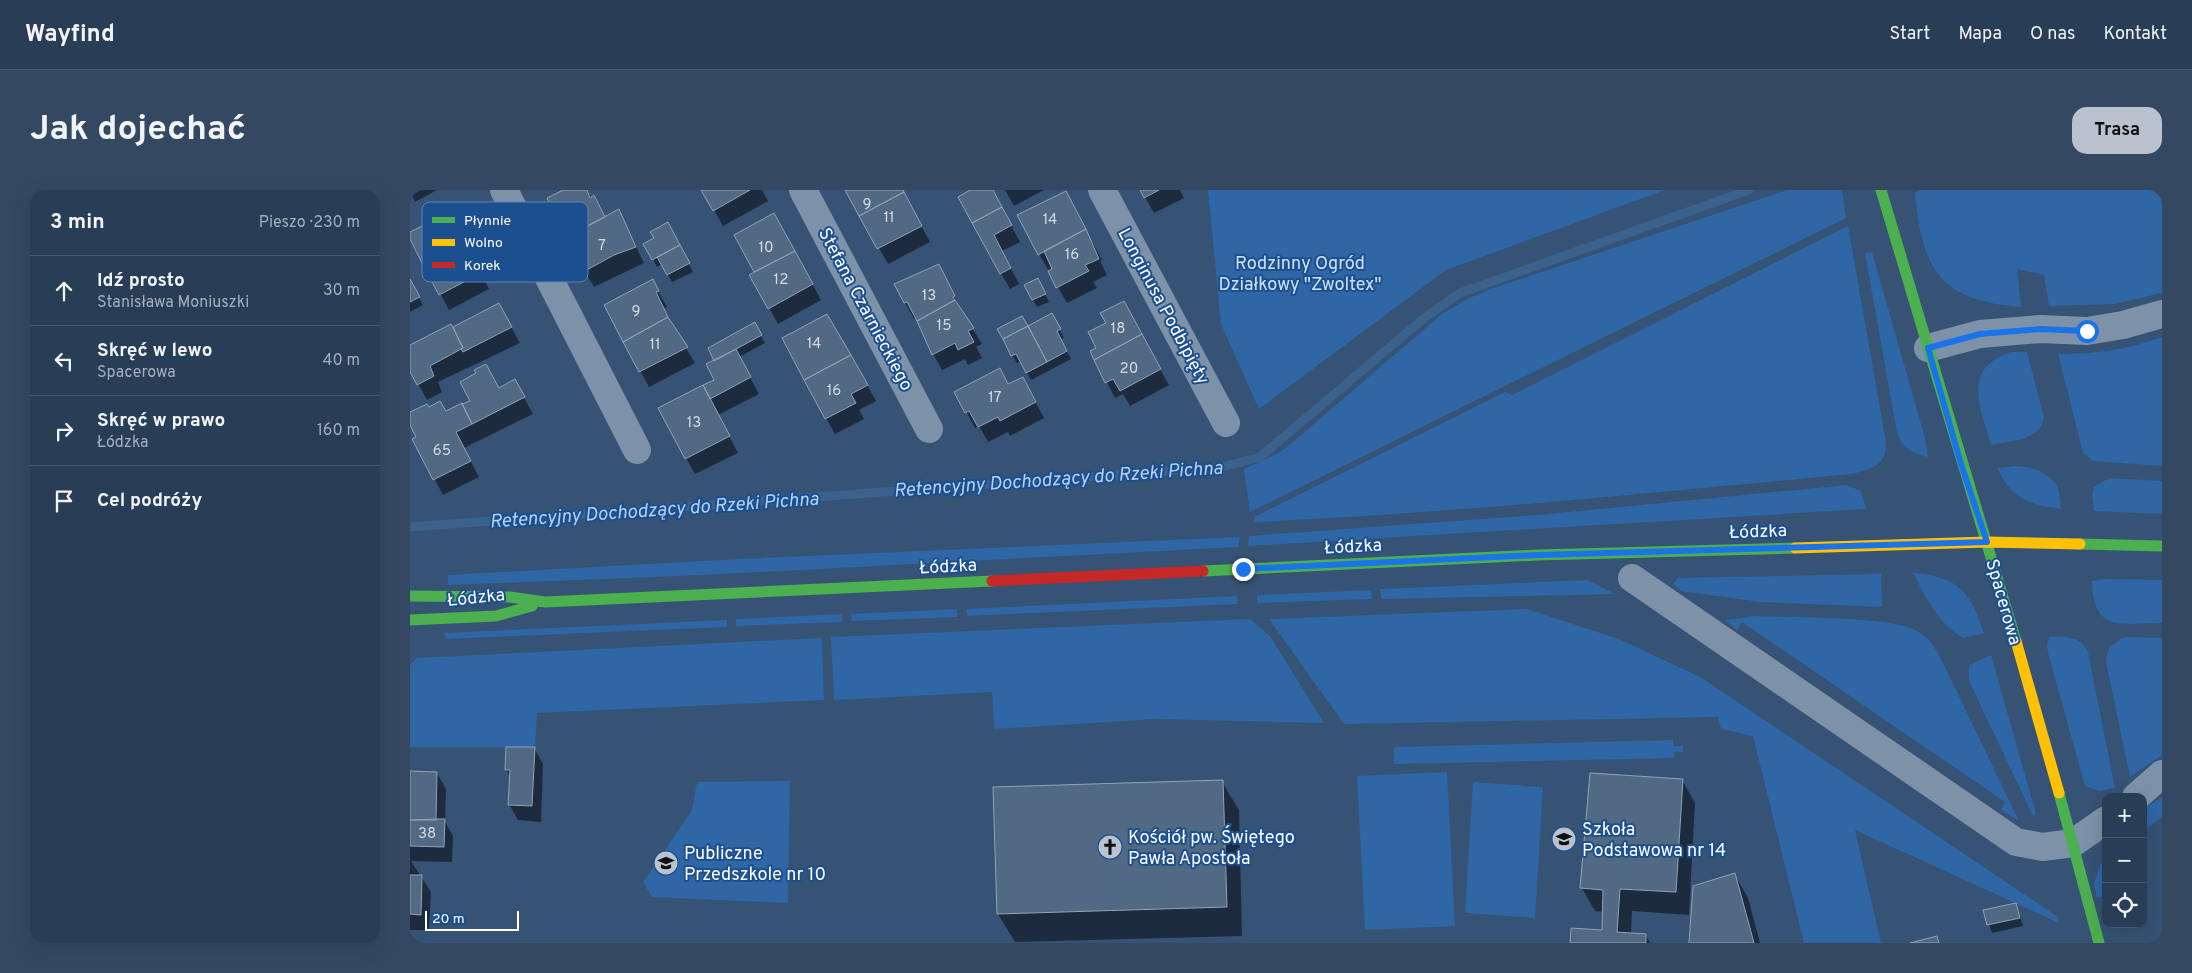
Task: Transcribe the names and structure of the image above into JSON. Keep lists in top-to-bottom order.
{
  "streets": {
    "main road": ["Łódzka", "Spacerowa"],
    "street": ["Longinusa Podbipięty", "Stefana Czarnieckiego"]
  },
  "crossings": [
    ["Łódzka", "Spacerowa"]
  ],
  "water": ["Retencyjny Dochodzący do Rzeki Pichna"],
  "parks": ["Rodzinny Ogród Działkowy \"Zwoltex\""],
  "places": {
    "school or university": ["Szkoła Podstawowa nr 14", "Publiczne Przedszkole nr 10"],
    "church": ["Kościół pw. Świętego Pawła Apostoła"]
  },
  "house_numbers": [
    "9",
    "11",
    "14",
    "7",
    "10",
    "16",
    "12",
    "13",
    "9",
    "15",
    "18",
    "14",
    "11",
    "20",
    "16",
    "17",
    "13",
    "65",
    "38"
  ],
  "legend": ["Płynnie", "Wolno", "Korek"],
  "scale_bar": "20 m",
  "page": {
    "header": "Wayfind",
    "nav": [
      "Start",
      "Mapa",
      "O nas",
      "Kontakt"
    ],
    "buttons": "Trasa",
    "title": "Jak dojechać",
    "heading": ["3 min", "Pieszo · 230 m"],
    "list": [
      ["Idź prosto", "Stanisława Moniuszki", "30 m"],
      ["Skręć w lewo", "Spacerowa", "40 m"],
      ["Skręć w prawo", "Łódzka", "160 m"],
      "Cel podróży"
    ],
    "map_buttons": ["+", "−"],
    "scale": "20 m"
  }
}
